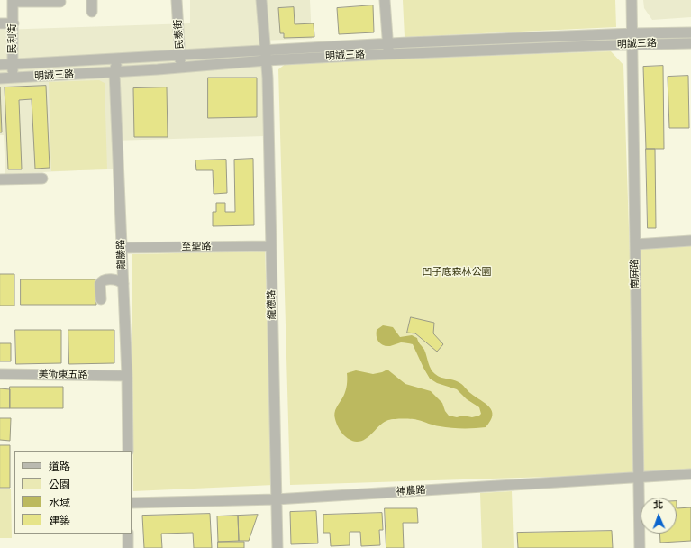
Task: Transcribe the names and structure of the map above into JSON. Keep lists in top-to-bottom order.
{
  "streets": {
    "street": [
      "民泰街",
      "民利街",
      "明誠三路",
      "至聖路",
      "龍勝路",
      "南屏路",
      "龍德路",
      "美術東五路",
      "神農路"
    ]
  },
  "crossings": [
    ["民泰街", "明誠三路"],
    ["民利街", "明誠三路"],
    ["明誠三路", "龍勝路"],
    ["明誠三路", "南屏路"],
    ["明誠三路", "龍德路"],
    ["至聖路", "龍勝路"],
    ["至聖路", "龍德路"],
    ["龍勝路", "美術東五路"],
    ["南屏路", "神農路"],
    ["龍德路", "神農路"]
  ],
  "parks": ["凹子底森林公園"],
  "legend": [
    "道路",
    "公園",
    "水域",
    "建築"
  ],
  "north": "top"
}
